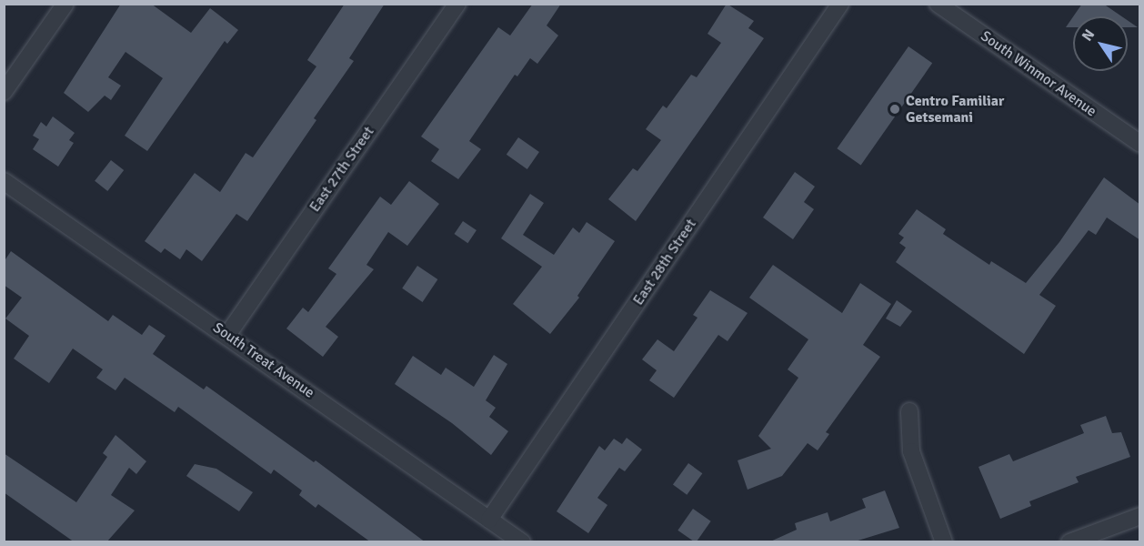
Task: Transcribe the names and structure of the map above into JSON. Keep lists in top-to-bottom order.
{
  "streets": {
    "street": [
      "South Winmor Avenue",
      "East 27th Street",
      "East 28th Street",
      "South Treat Avenue"
    ]
  },
  "crossings": [
    ["East 27th Street", "South Treat Avenue"],
    ["East 28th Street", "South Treat Avenue"]
  ],
  "places": ["Centro Familiar Getsemani"],
  "north": "top left"
}
